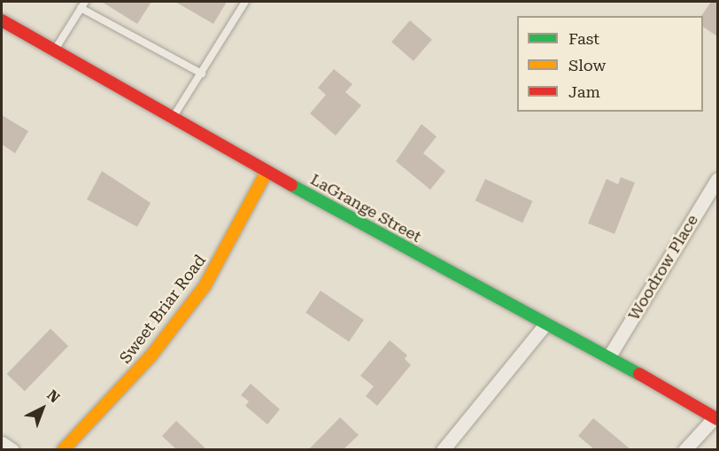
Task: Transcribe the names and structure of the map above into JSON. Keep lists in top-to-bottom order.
{
  "streets": {
    "street": ["LaGrange Street", "Woodrow Place", "Sweet Briar Road"]
  },
  "crossings": [
    ["LaGrange Street", "Woodrow Place"],
    ["LaGrange Street", "Sweet Briar Road"]
  ],
  "legend": ["Fast", "Slow", "Jam"],
  "north": "top right"
}
